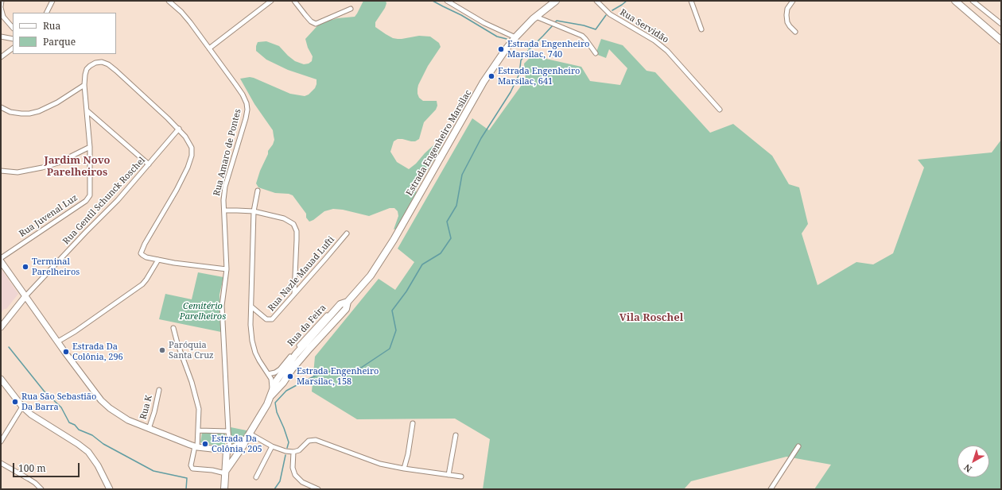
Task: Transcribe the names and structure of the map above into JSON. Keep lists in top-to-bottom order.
{
  "streets": {
    "main road": ["Estrada Engenheiro Marsilac"],
    "street": [
      "Rua Servidão",
      "Rua Amaro de Pontes",
      "Rua Gentil Schunck Roschel",
      "Rua Juvenal Luz",
      "Rua Nazle Mauad Lufti",
      "Rua K"
    ]
  },
  "crossings": [
    ["Estrada Engenheiro Marsilac", "Rua Amaro de Pontes"],
    ["Rua Gentil Schunck Roschel", "Rua Juvenal Luz"]
  ],
  "districts": ["Jardim Novo Parelheiros", "Vila Roschel"],
  "parks": ["Cemitério Parelheiros"],
  "places": [
    "Estrada Engenheiro Marsilac, 740",
    "Estrada Engenheiro Marsilac, 641",
    "Terminal Parelheiros",
    "Paróquia Santa Cruz",
    "Estrada Da Colônia, 296",
    "Estrada Engenheiro Marsilac, 158",
    "Rua São Sebastião Da Barra",
    "Estrada Da Colônia, 205"
  ],
  "legend": ["Rua", "Parque"],
  "scale_bar": "100 m",
  "north": "bottom left"
}
